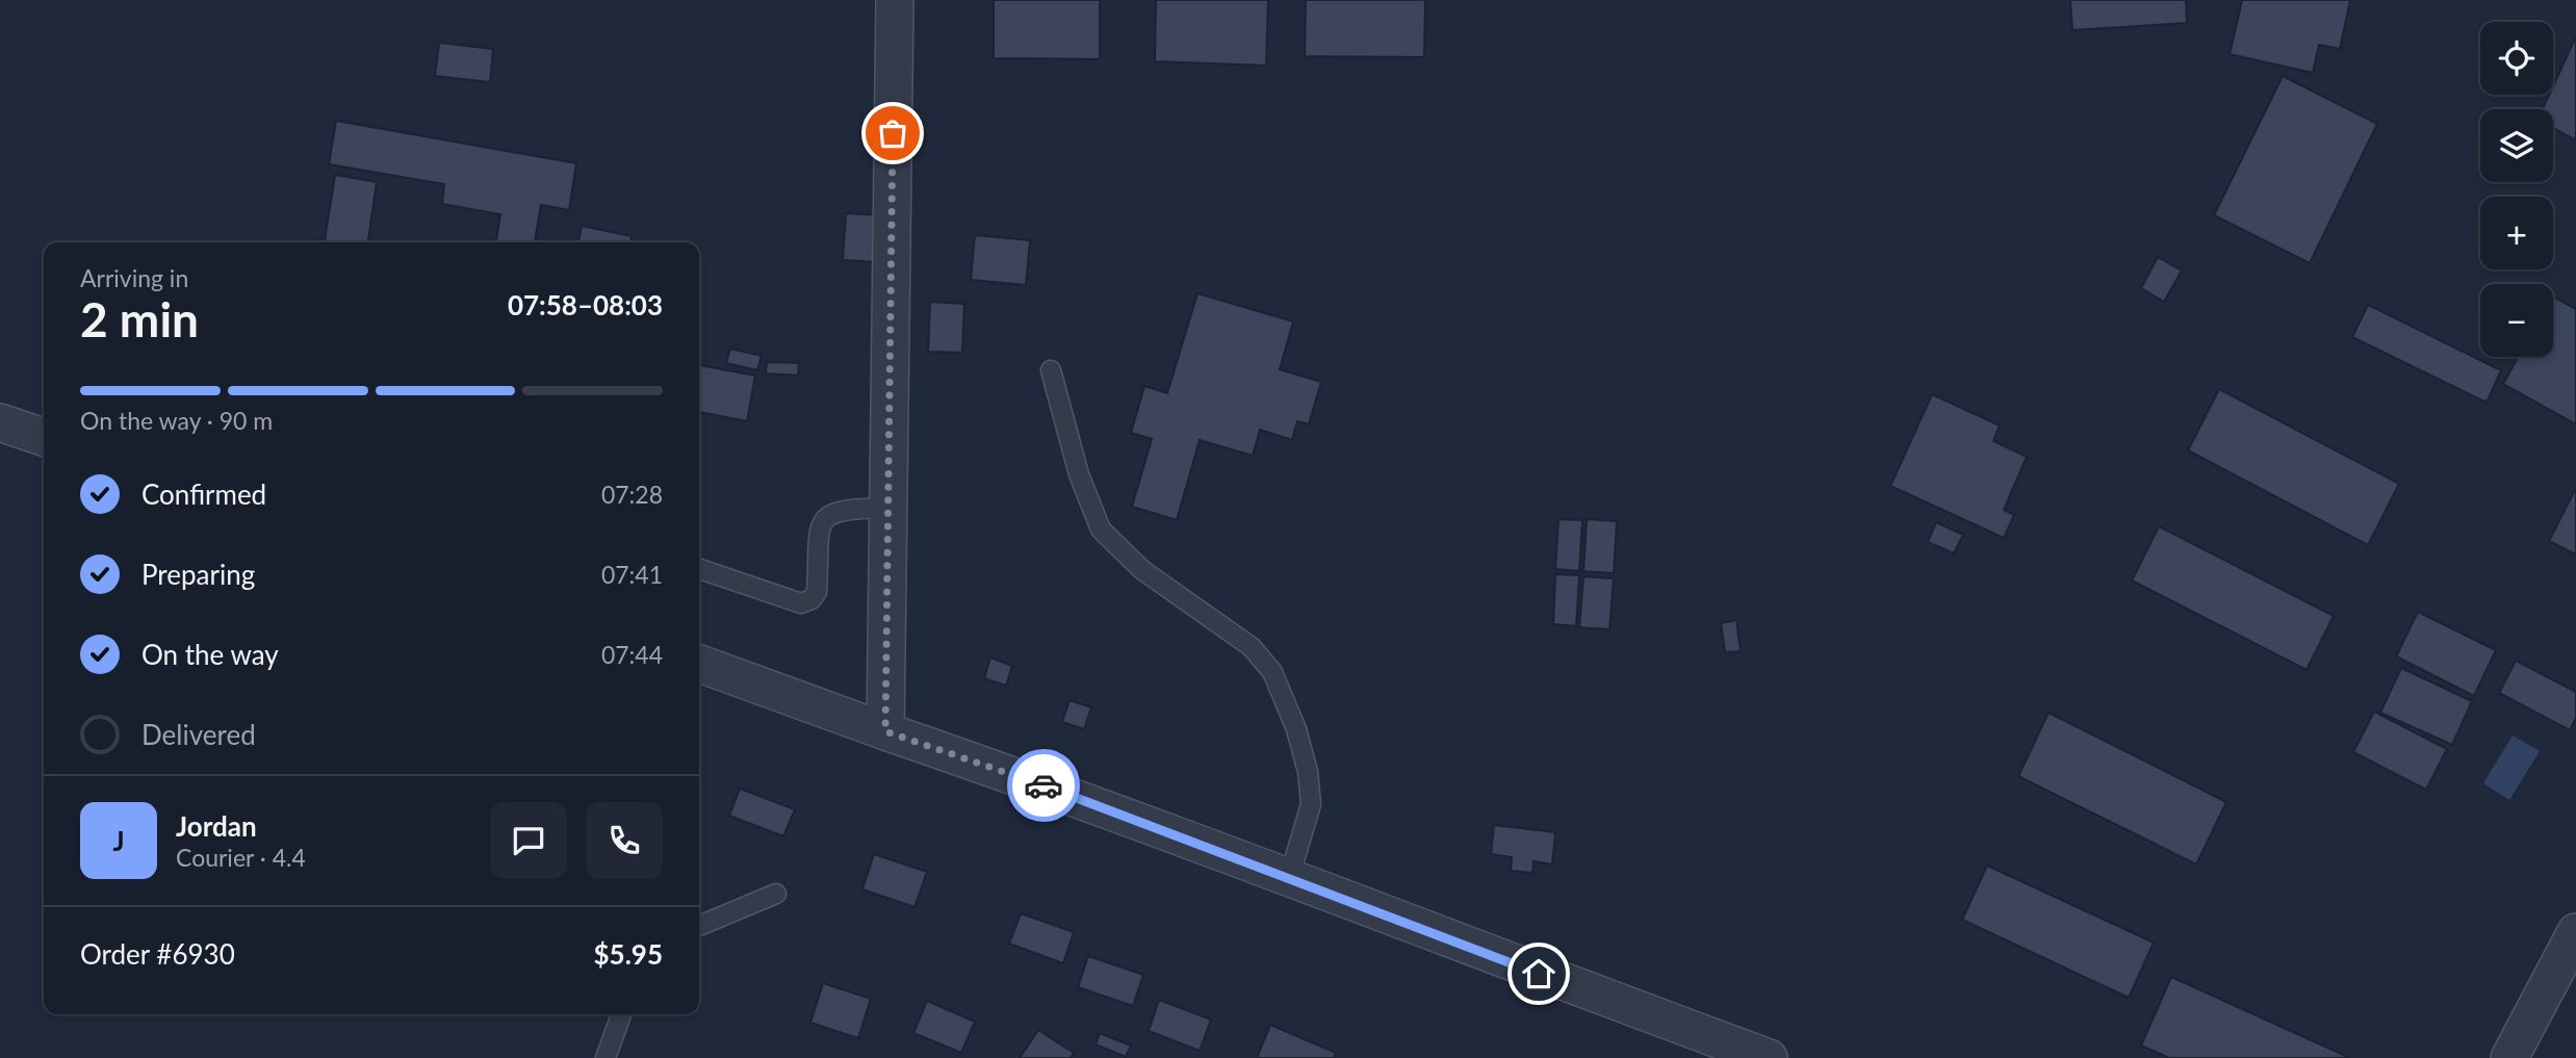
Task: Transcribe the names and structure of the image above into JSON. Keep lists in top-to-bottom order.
{
  "page": {
    "map_buttons": ["+", "−"],
    "heading": ["2 min", "Arriving in", "07:58–08:03"],
    "panel": [
      "Jordan",
      "Courier · 4.4",
      "Order #6930",
      "$5.95"
    ],
    "bar": "On the way · 90 m",
    "list": [
      ["Confirmed", "07:28"],
      ["Preparing", "07:41"],
      ["On the way", "07:44"],
      "Delivered"
    ],
    "round": "J"
  }
}
